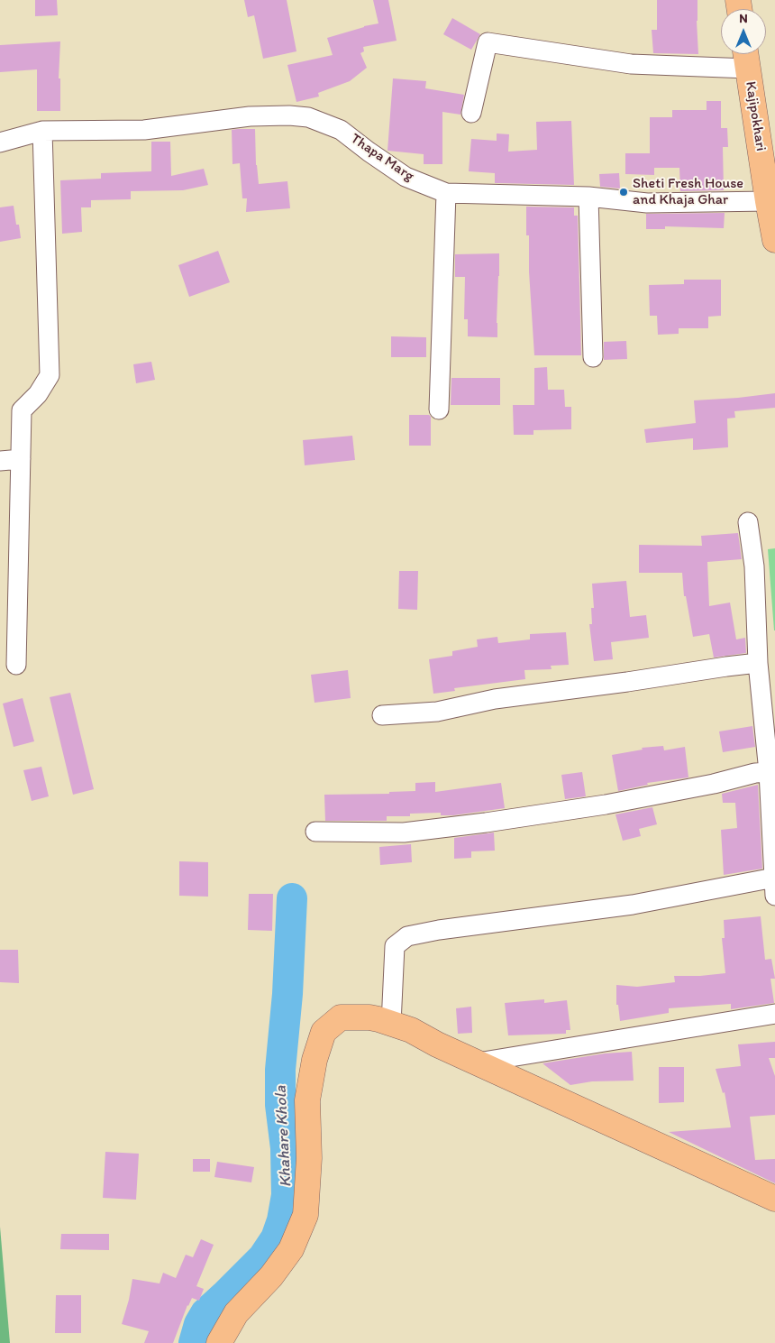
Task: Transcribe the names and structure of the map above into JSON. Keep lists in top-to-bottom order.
{
  "streets": {
    "main road": ["Kajipokhari"],
    "street": ["Thapa Marg"]
  },
  "crossings": [
    ["Kajipokhari", "Thapa Marg"]
  ],
  "water": ["Khahare Khola"],
  "places": ["Sheti Fresh House and Khaja Ghar"],
  "north": "top"
}
